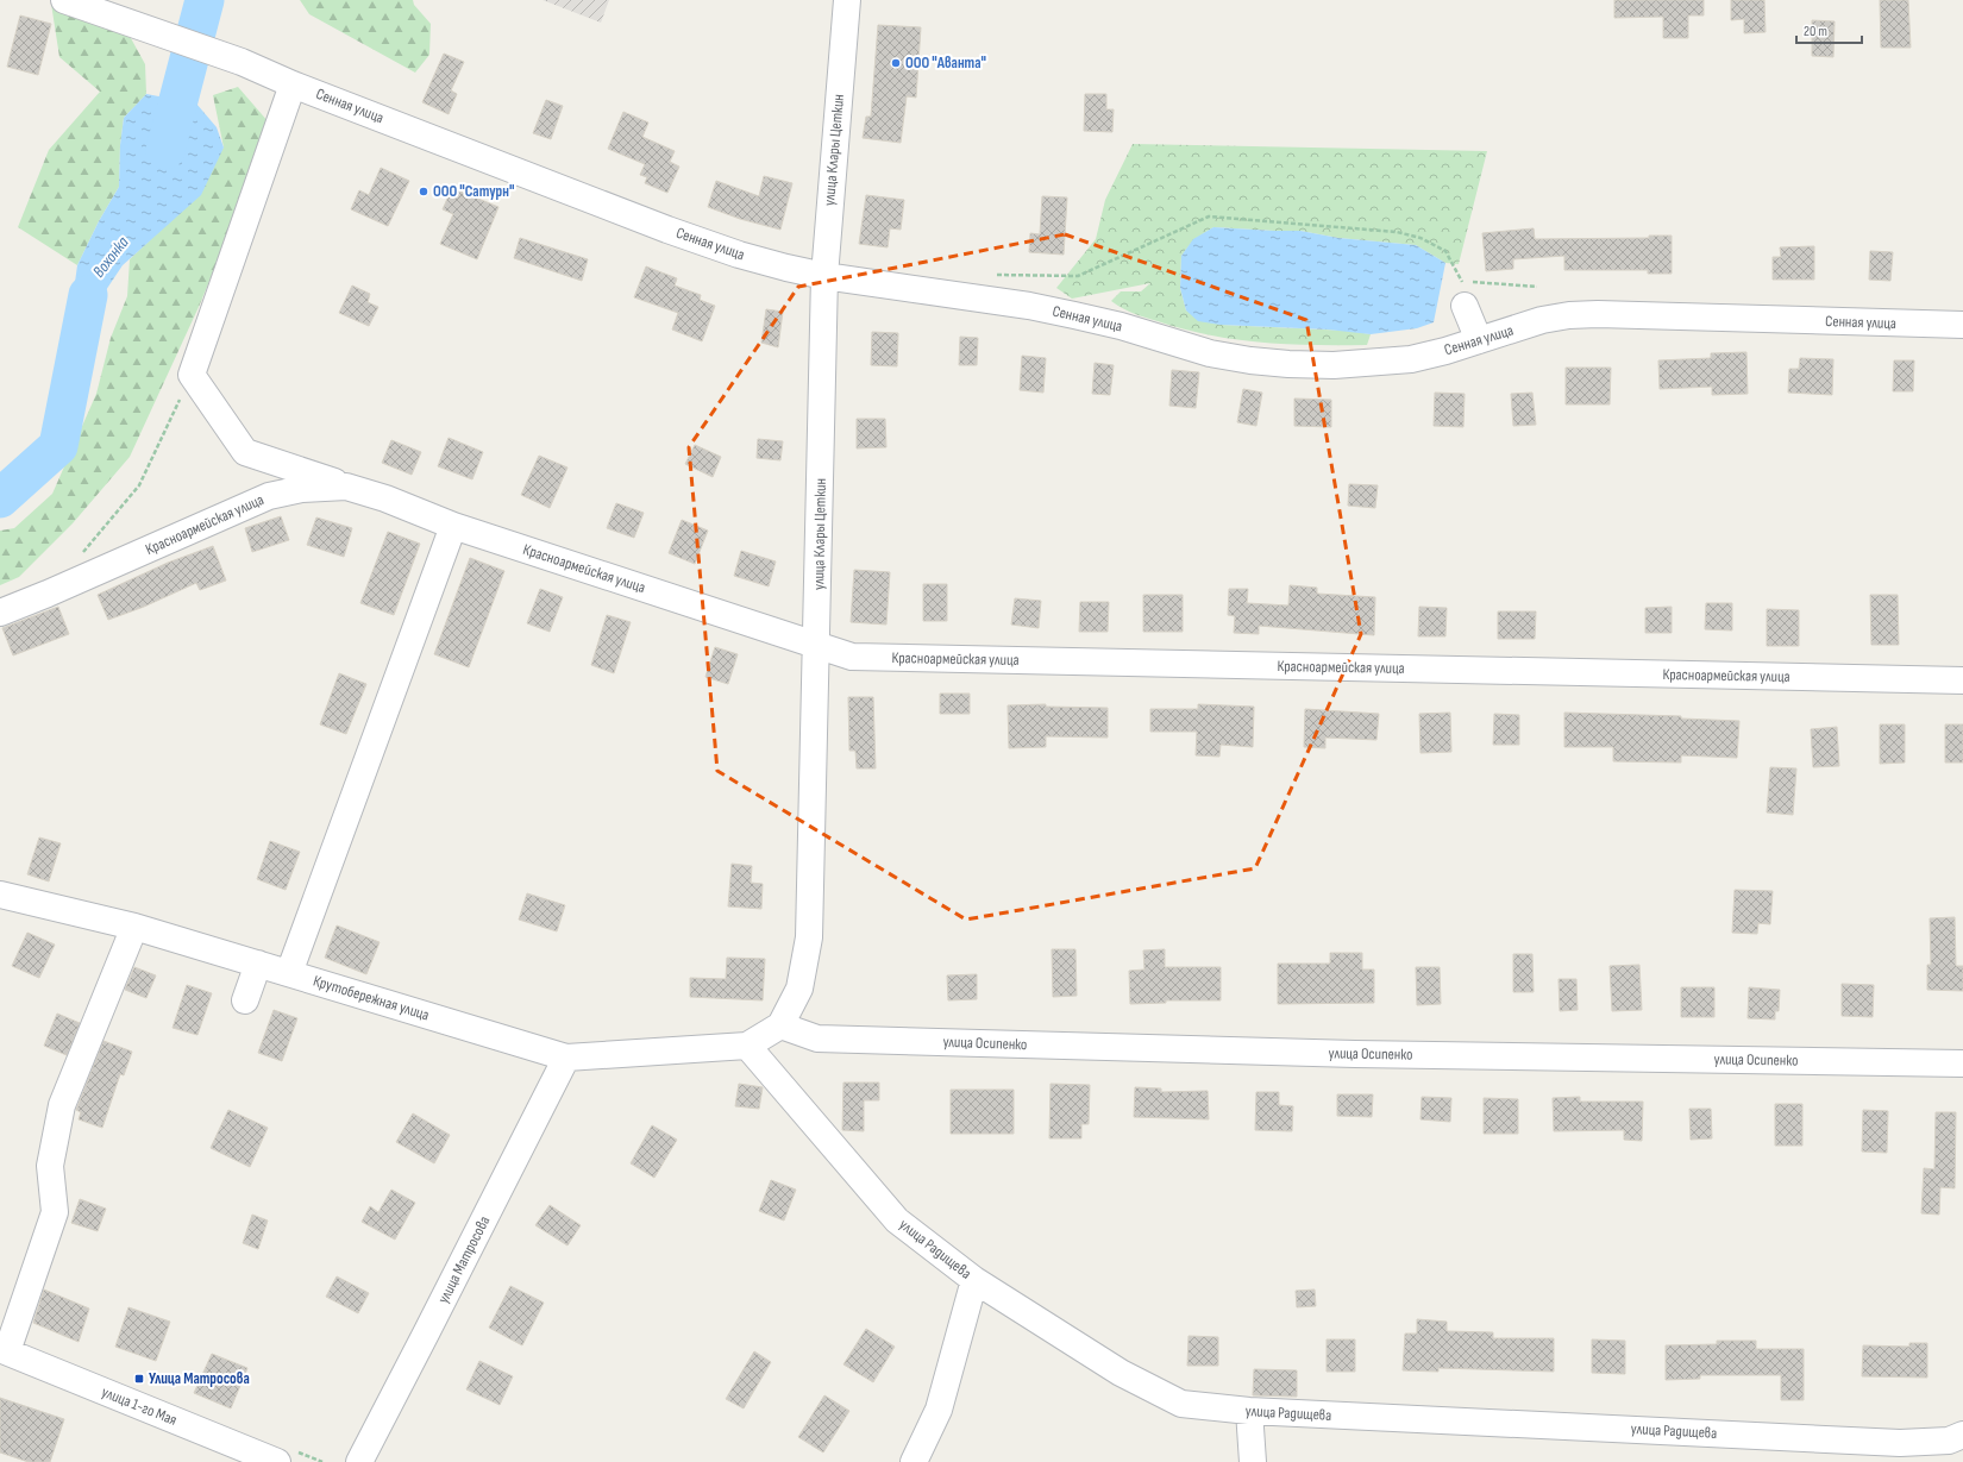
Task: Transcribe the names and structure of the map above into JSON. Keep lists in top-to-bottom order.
{
  "streets": {
    "street": [
      "Сенная улица",
      "улица Клары Цеткин",
      "Красноармейская улица",
      "Крутобережная улица",
      "улица Осипенко",
      "улица Радищева",
      "улица Матросова",
      "улица 1-го Мая"
    ]
  },
  "crossings": [
    ["Сенная улица", "улица Клары Цеткин"],
    ["улица Клары Цеткин", "Красноармейская улица"],
    ["улица Клары Цеткин", "улица Осипенко"],
    ["Крутобережная улица", "улица Радищева"],
    ["Крутобережная улица", "улица Матросова"]
  ],
  "water": ["Вохонка"],
  "places": {
    "other": ["ООО \"Аванта\"", "ООО \"Сатурн\""],
    "transit": ["Улица Матросова"]
  },
  "scale_bar": "20 m"
}
